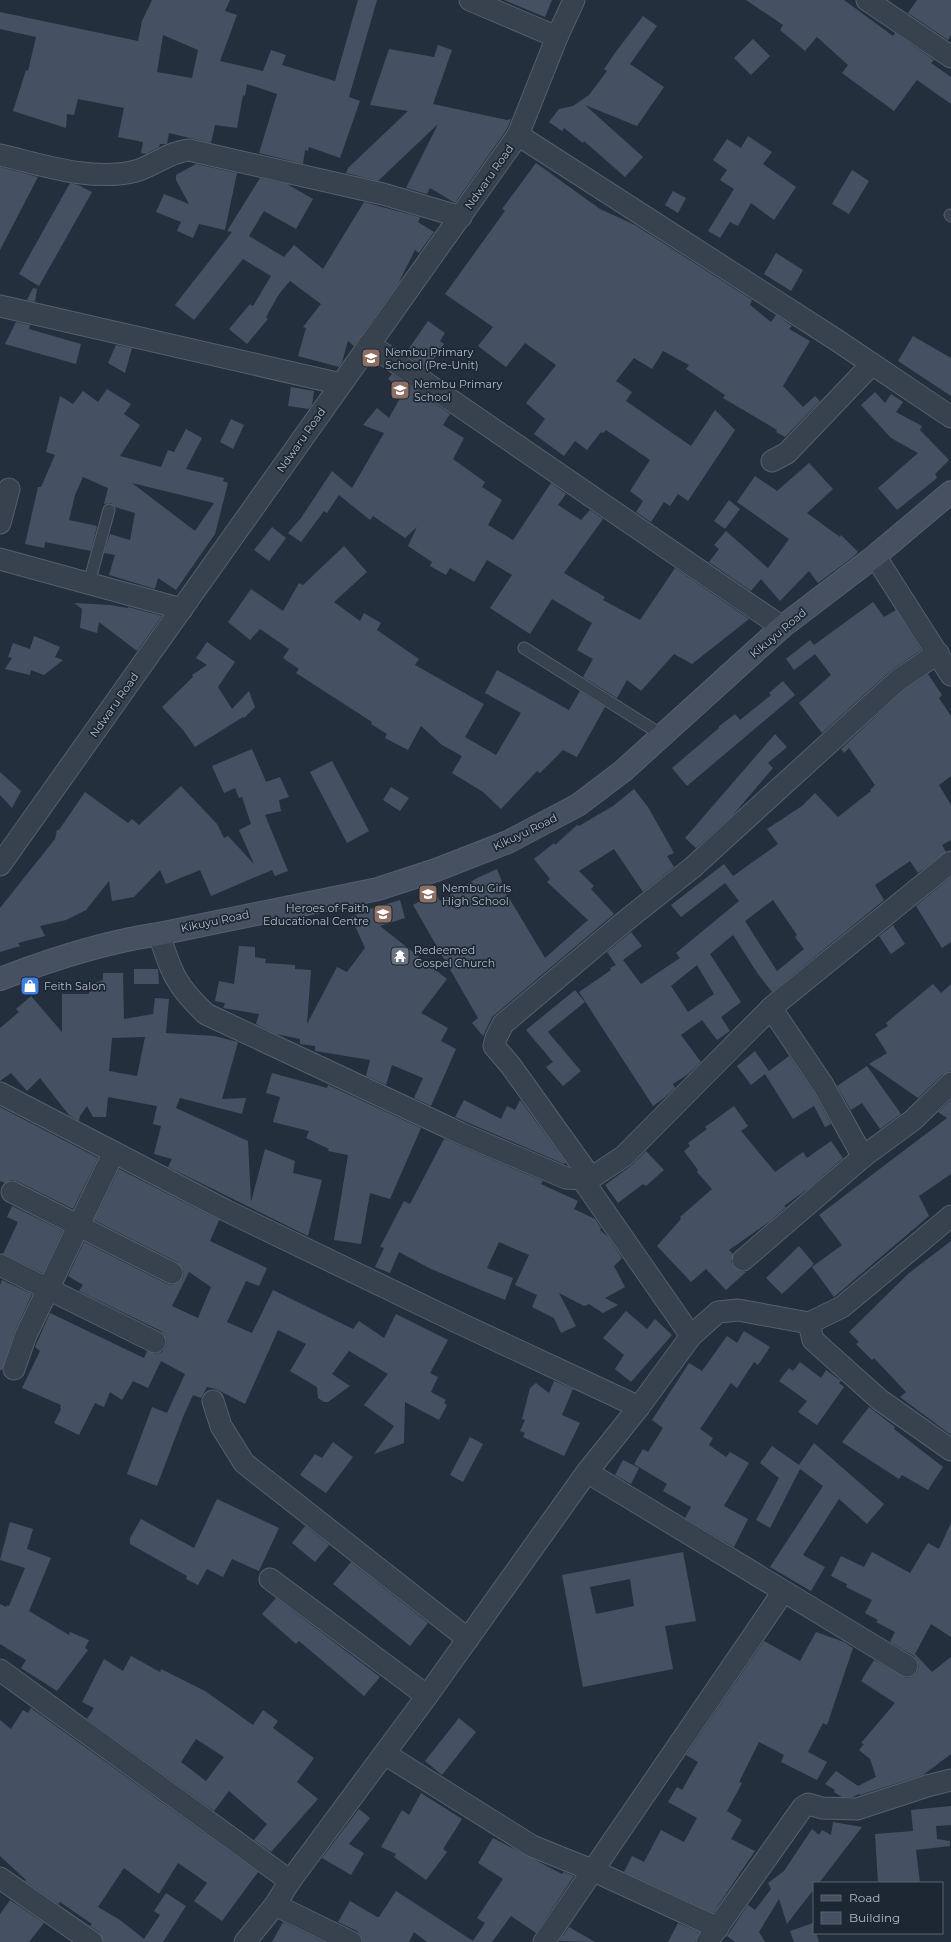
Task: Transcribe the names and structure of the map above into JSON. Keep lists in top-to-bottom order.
{
  "streets": {
    "main road": ["Kikuyu Road"],
    "street": ["Ndwaru Road"]
  },
  "places": {
    "school or university": [
      "Nembu Primary School (Pre-Unit)",
      "Nembu Primary School",
      "Nembu Girls High School",
      "Heroes of Faith Educational Centre"
    ],
    "temple": ["Redeemed Gospel Church"],
    "shop": ["Feith Salon"]
  },
  "legend": ["Road", "Building"]
}
